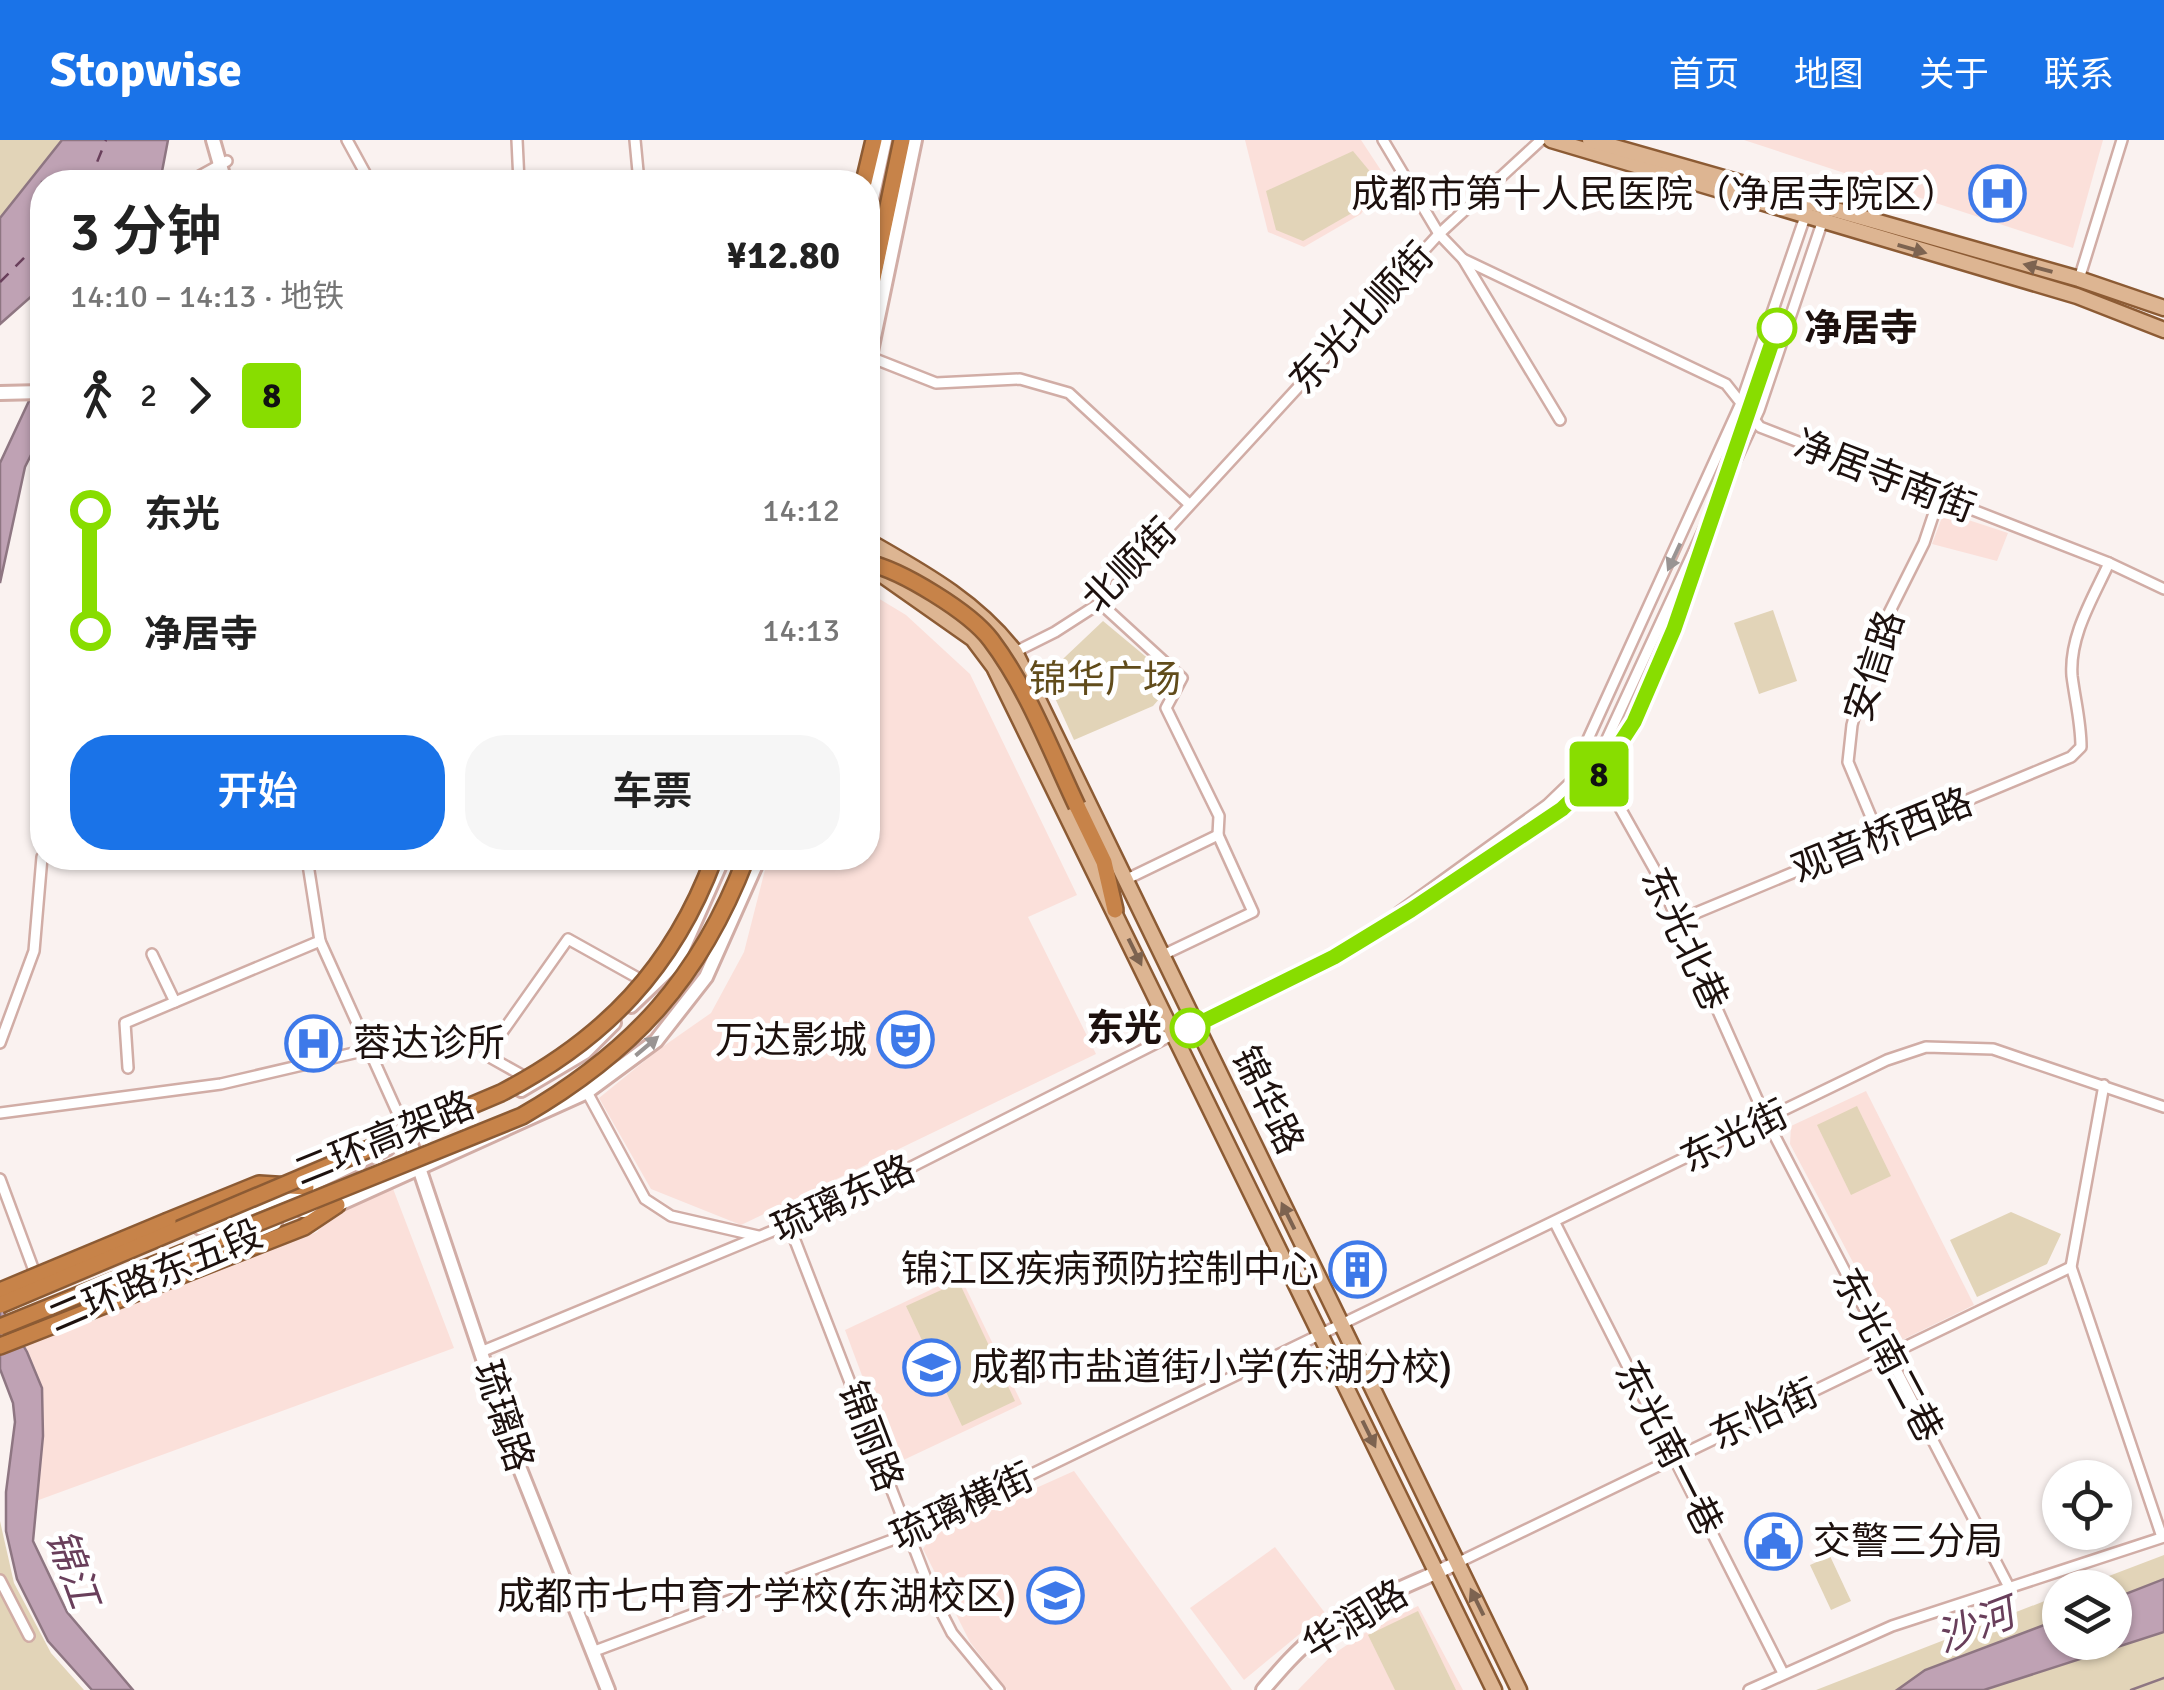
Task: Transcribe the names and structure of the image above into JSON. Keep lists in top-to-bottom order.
{
  "streets": {
    "highway": ["二环高架路"],
    "main road": [
      "锦华路",
      "二环路东五段",
      "琉璃路",
      "华润路"
    ],
    "street": [
      "东光北顺街",
      "净居寺南街",
      "北顺街",
      "安信路",
      "观音桥西路",
      "东光北巷",
      "东光街",
      "琉璃东路",
      "东光南二巷",
      "东怡街",
      "锦丽路",
      "东光南一巷",
      "琉璃横街"
    ]
  },
  "crossings": [
    ["东光北顺街", "北顺街"],
    ["净居寺南街", "安信路"],
    ["净居寺南街", "观音桥西路"],
    ["北顺街", "锦华路"],
    ["安信路", "观音桥西路"],
    ["观音桥西路", "东光北巷"],
    ["东光北巷", "东光街"],
    ["东光北巷", "东光南二巷"],
    ["锦华路", "东光街"],
    ["锦华路", "琉璃东路"],
    ["锦华路", "东怡街"],
    ["锦华路", "琉璃横街"],
    ["锦华路", "华润路"],
    ["东光街", "东光南二巷"],
    ["东光街", "东光南一巷"],
    ["东光街", "琉璃横街"],
    ["二环高架路", "二环路东五段"],
    ["琉璃东路", "琉璃路"],
    ["琉璃东路", "锦丽路"],
    ["二环路东五段", "琉璃路"],
    ["东光南二巷", "东怡街"],
    ["东怡街", "东光南一巷"],
    ["东怡街", "华润路"],
    ["琉璃路", "琉璃横街"],
    ["锦丽路", "琉璃横街"]
  ],
  "water": ["锦江", "沙河"],
  "parks": ["锦华广场"],
  "places": {
    "hospital": ["成都市第十人民医院（净居寺院区）", "蓉达诊所"],
    "other": ["净居寺", "东光"],
    "theatre": ["万达影城"],
    "building": ["锦江区疾病预防控制中心"],
    "school or university": ["成都市盐道街小学(东湖分校)", "成都市七中育才学校(东湖校区)"],
    "public building": ["交警三分局"]
  },
  "lines": ["metro line 8"],
  "page": {
    "header": "Stopwise",
    "nav": [
      "首页",
      "地图",
      "关于",
      "联系"
    ],
    "on_map": "8",
    "heading": ["3 分钟", "14:10 – 14:13 · 地铁", "¥12.80"],
    "legs": ["2", "8"],
    "list": [
      {
        "name": "东光",
        "value": "14:12"
      },
      {
        "name": "净居寺",
        "value": "14:13"
      }
    ],
    "buttons": ["开始", "车票"]
  }
}
